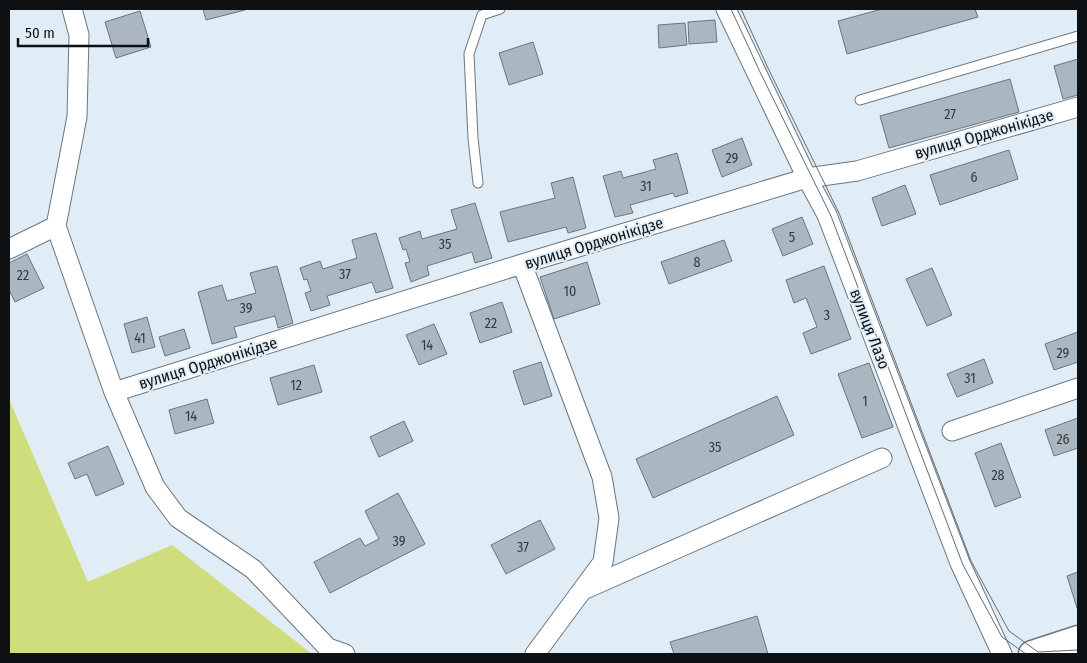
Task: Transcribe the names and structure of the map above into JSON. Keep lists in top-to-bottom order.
{
  "streets": {
    "street": ["вулиця Орджонікідзе", "вулиця Лазо"]
  },
  "crossings": [
    ["вулиця Орджонікідзе", "вулиця Лазо"]
  ],
  "house_numbers": [
    "27",
    "29",
    "6",
    "31",
    "5",
    "35",
    "8",
    "37",
    "22",
    "10",
    "39",
    "3",
    "22",
    "41",
    "14",
    "29",
    "31",
    "12",
    "1",
    "14",
    "26",
    "35",
    "28",
    "39",
    "37"
  ],
  "scale_bar": "50 m"
}
